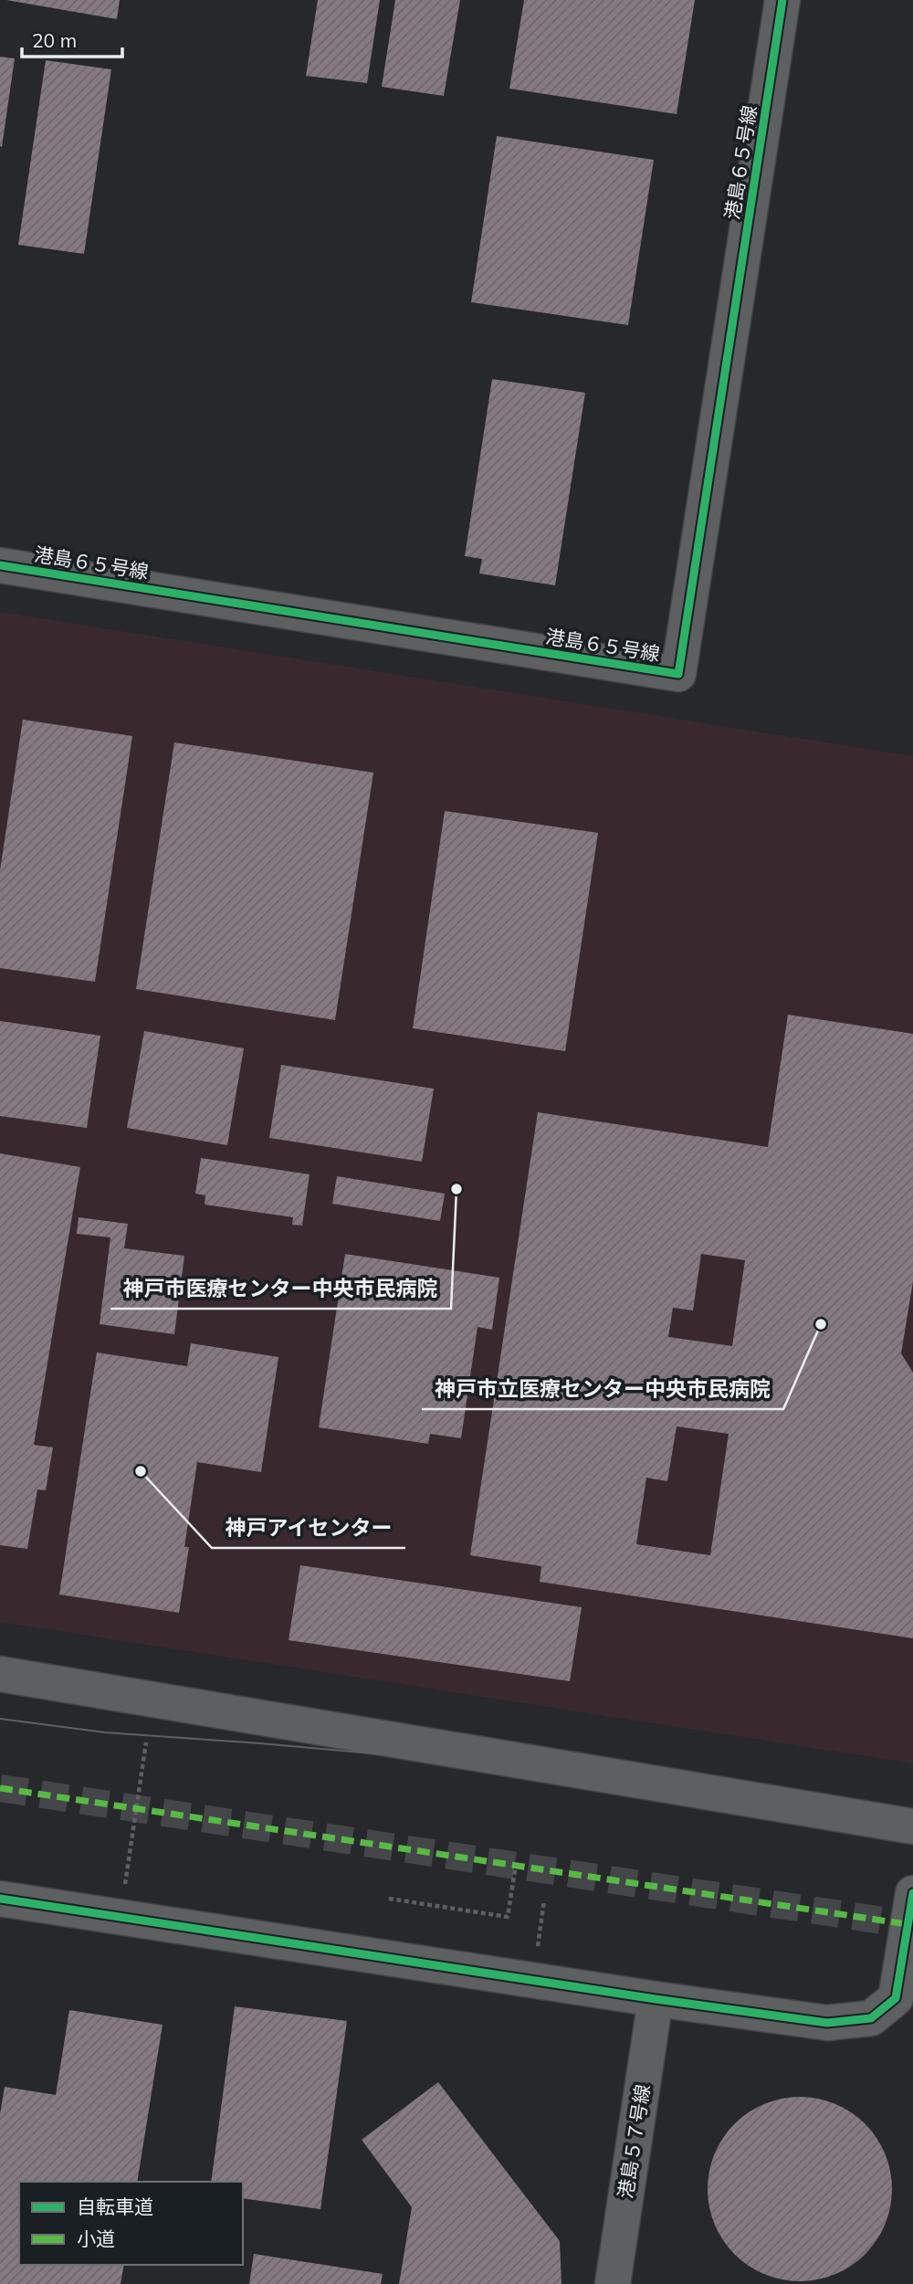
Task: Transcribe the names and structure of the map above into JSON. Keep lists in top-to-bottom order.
{
  "streets": {
    "street": ["港島６５号線", "港島５７号線"]
  },
  "places": ["神戸市医療センター中央市民病院", "神戸市立医療センター中央市民病院", "神戸アイセンター"],
  "legend": ["自転車道", "小道"],
  "scale_bar": "20 m"
}
